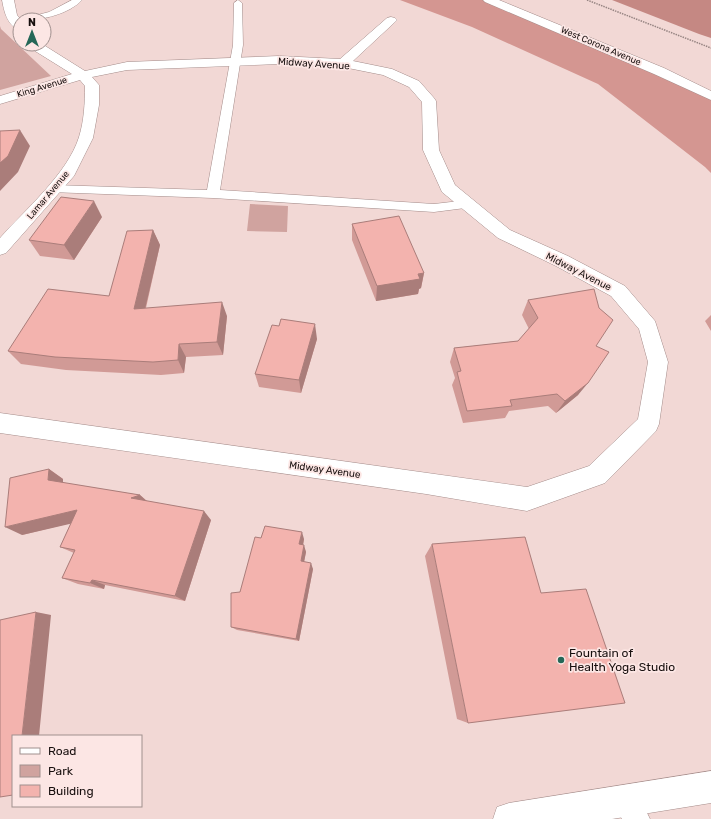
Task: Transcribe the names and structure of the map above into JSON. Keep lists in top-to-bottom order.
{
  "streets": {
    "street": [
      "West Corona Avenue",
      "Midway Avenue",
      "King Avenue",
      "Lamar Avenue"
    ]
  },
  "crossings": [
    ["Midway Avenue", "King Avenue"],
    ["Midway Avenue", "Lamar Avenue"],
    ["King Avenue", "Lamar Avenue"]
  ],
  "places": ["Fountain of Health Yoga Studio"],
  "legend": ["Road", "Park", "Building"],
  "north": "top"
}
